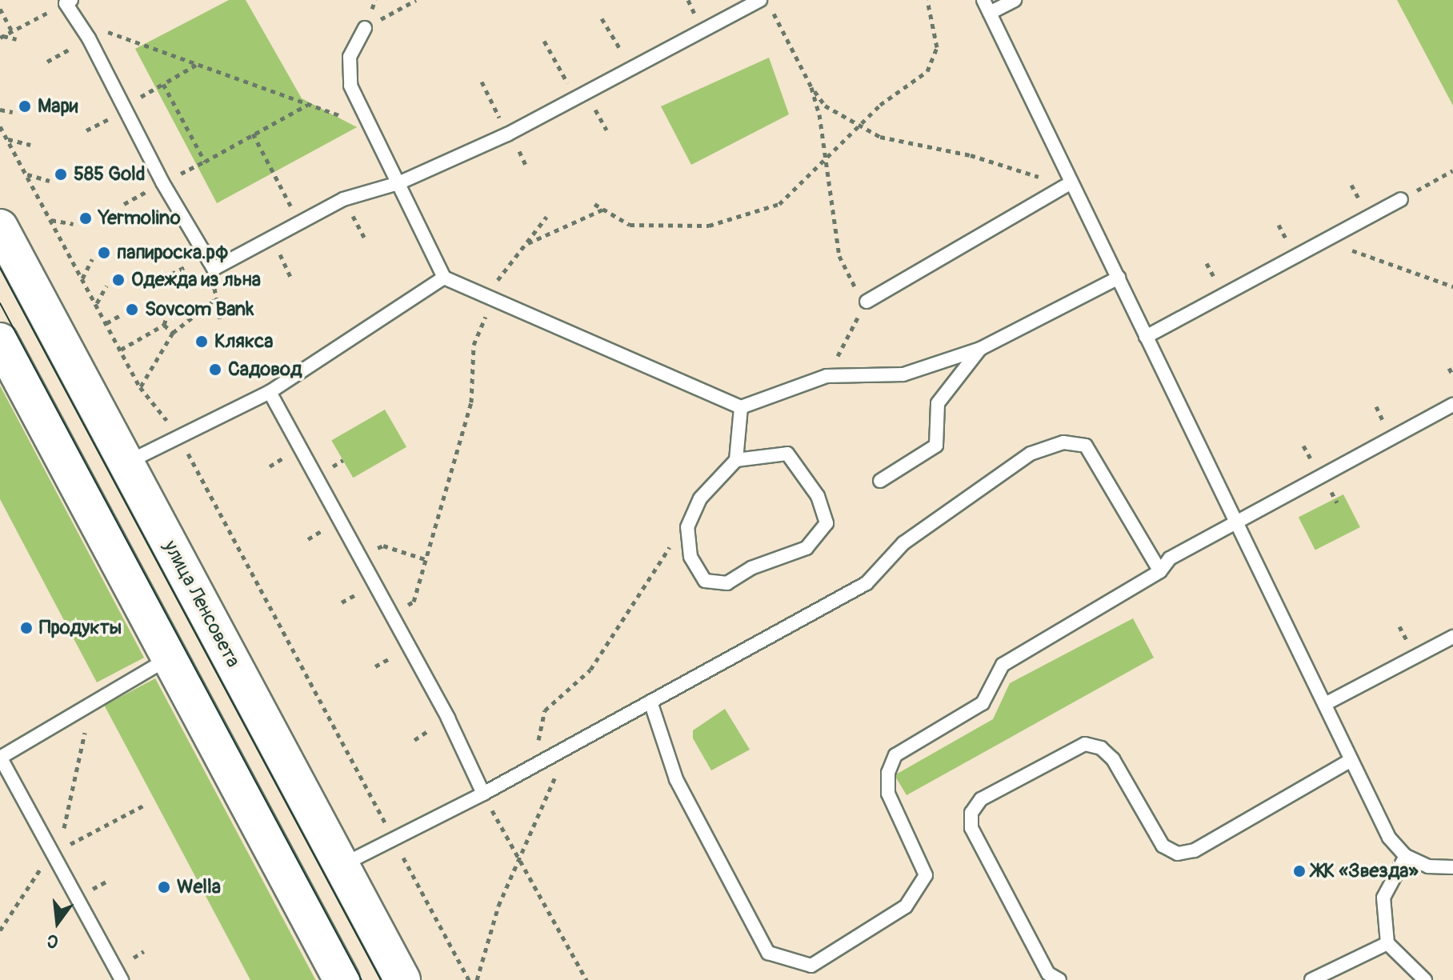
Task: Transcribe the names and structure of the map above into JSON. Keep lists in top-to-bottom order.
{
  "streets": {
    "street": ["улица Ленсовета"]
  },
  "places": [
    "Мари",
    "585 Gold",
    "Yermolino",
    "папироска.рф",
    "Одежда из льна",
    "Sovcom Bank",
    "Клякса",
    "Садовод",
    "Продукты",
    "ЖК «Звезда»",
    "Wella"
  ],
  "north": "bottom"
}
